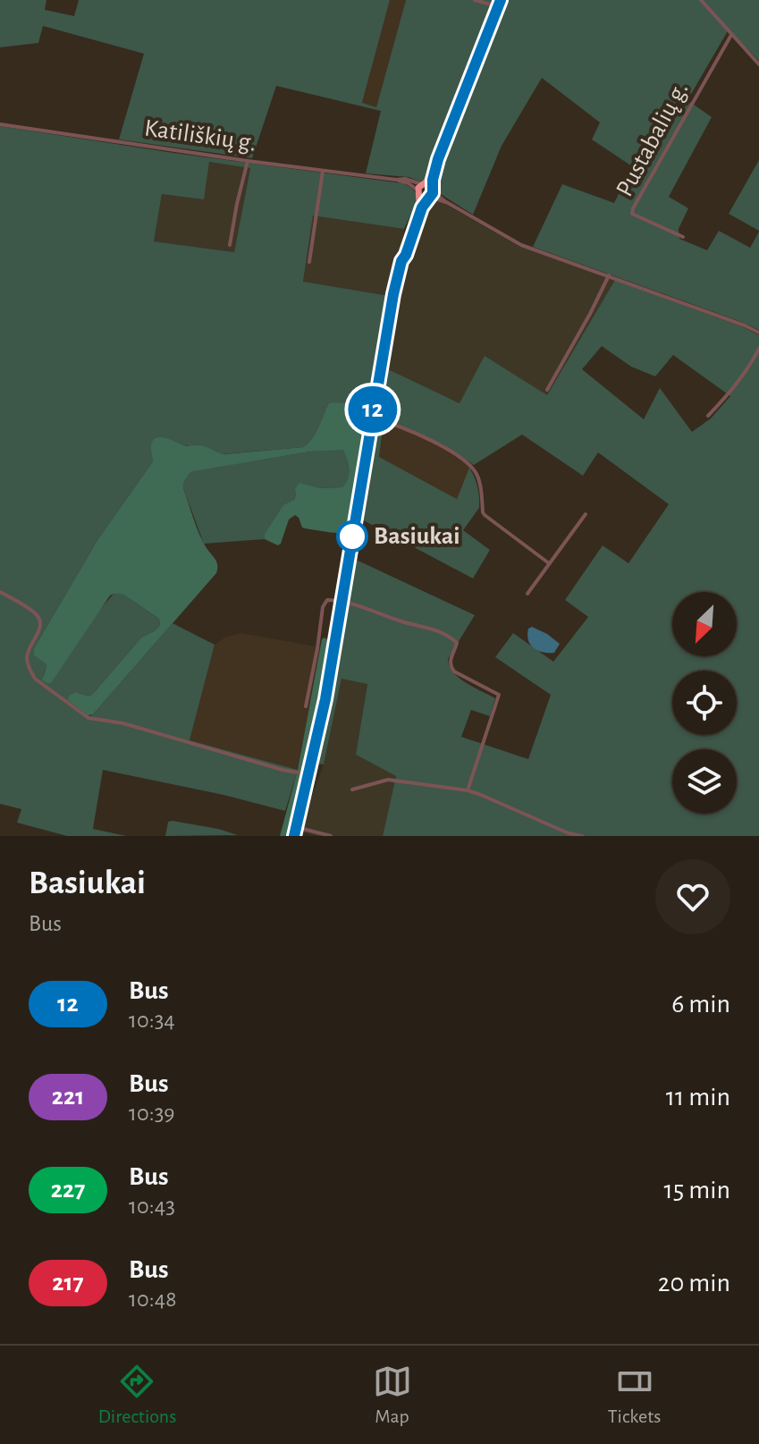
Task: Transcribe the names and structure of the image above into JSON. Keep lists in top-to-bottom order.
{
  "streets": {
    "street": ["Katiliškių g.", "Pustabalių g."]
  },
  "places": ["Basiukai"],
  "lines": ["bus line 12"],
  "north": "bottom left",
  "page": {
    "on_map": "12",
    "heading": ["Basiukai", "Bus"],
    "list": [
      {
        "mark": "12",
        "name": "Bus",
        "note": "10:34",
        "value": "6 min"
      },
      {
        "mark": "221",
        "name": "Bus",
        "note": "10:39",
        "value": "11 min"
      },
      {
        "mark": "227",
        "name": "Bus",
        "note": "10:43",
        "value": "15 min"
      },
      {
        "mark": "217",
        "name": "Bus",
        "note": "10:48",
        "value": "20 min"
      }
    ],
    "tabs": ["Directions", "Map", "Tickets"]
  }
}
